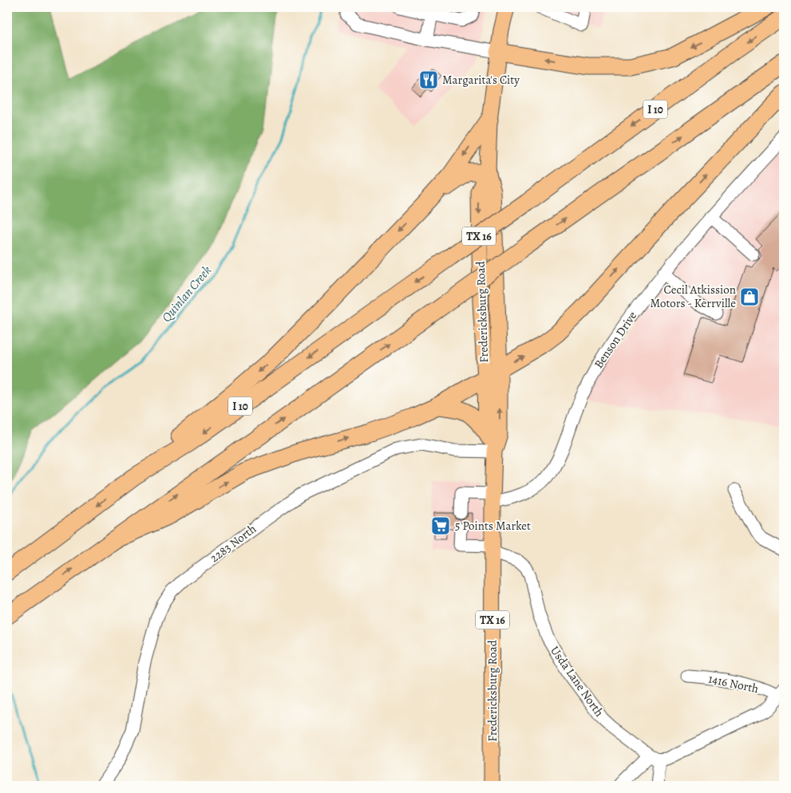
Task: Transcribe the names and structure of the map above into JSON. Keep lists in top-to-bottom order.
{
  "streets": {
    "highway": ["I 10"],
    "main road": ["TX 16", "Fredericksburg Road"],
    "street": [
      "Benson Drive",
      "2283 North",
      "Usda Lane North",
      "1416 North"
    ]
  },
  "crossings": [
    ["TX 16", "Fredericksburg Road"],
    ["Fredericksburg Road", "Benson Drive"],
    ["Fredericksburg Road", "2283 North"],
    ["Fredericksburg Road", "Usda Lane North"]
  ],
  "water": ["Quinlan Creek"],
  "places": {
    "restaurant": ["Margarita's City"],
    "shop": ["Cecil Atkission Motors - Kerrville"],
    "supermarket": ["5 Points Market"]
  }
}
